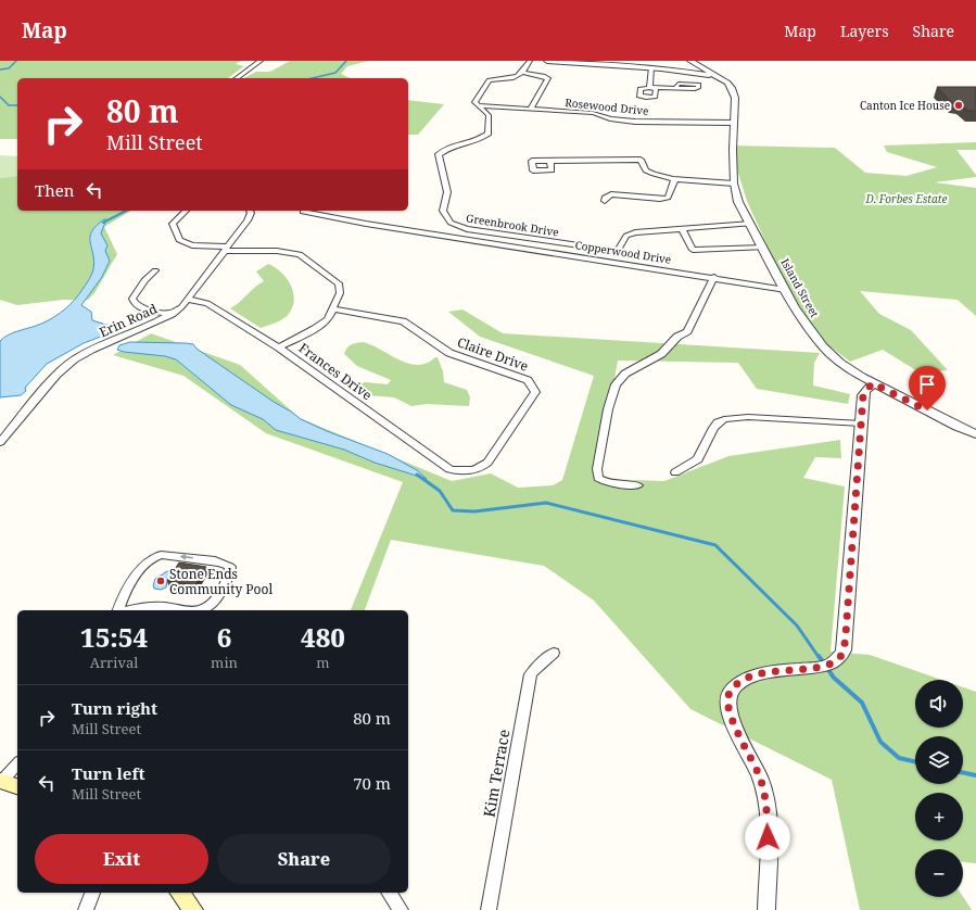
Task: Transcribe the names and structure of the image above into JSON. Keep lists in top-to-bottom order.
{
  "streets": {
    "street": [
      "Rosewood Drive",
      "Greenbrook Drive",
      "Copperwood Drive",
      "Island Street",
      "Erin Road",
      "Claire Drive",
      "Frances Drive",
      "Kim Terrace"
    ]
  },
  "crossings": [
    ["Rosewood Drive", "Greenbrook Drive"],
    ["Rosewood Drive", "Island Street"],
    ["Greenbrook Drive", "Island Street"],
    ["Copperwood Drive", "Island Street"],
    ["Erin Road", "Frances Drive"],
    ["Claire Drive", "Frances Drive"]
  ],
  "parks": ["D. Forbes Estate"],
  "places": ["Canton Ice House", "Stone Ends Community Pool"],
  "page": {
    "header": "Map",
    "nav": ["Map", "Layers", "Share"],
    "turn": ["80 m", "Mill Street"],
    "then": "Then",
    "eta": [
      "15:54",
      "Arrival",
      "6",
      "min",
      "480",
      "m"
    ],
    "map_buttons": ["+", "−"],
    "list": [
      {
        "name": "Turn right",
        "note": "Mill Street",
        "value": "80 m"
      },
      {
        "name": "Turn left",
        "note": "Mill Street",
        "value": "70 m"
      }
    ],
    "buttons": ["Exit", "Share"]
  }
}
